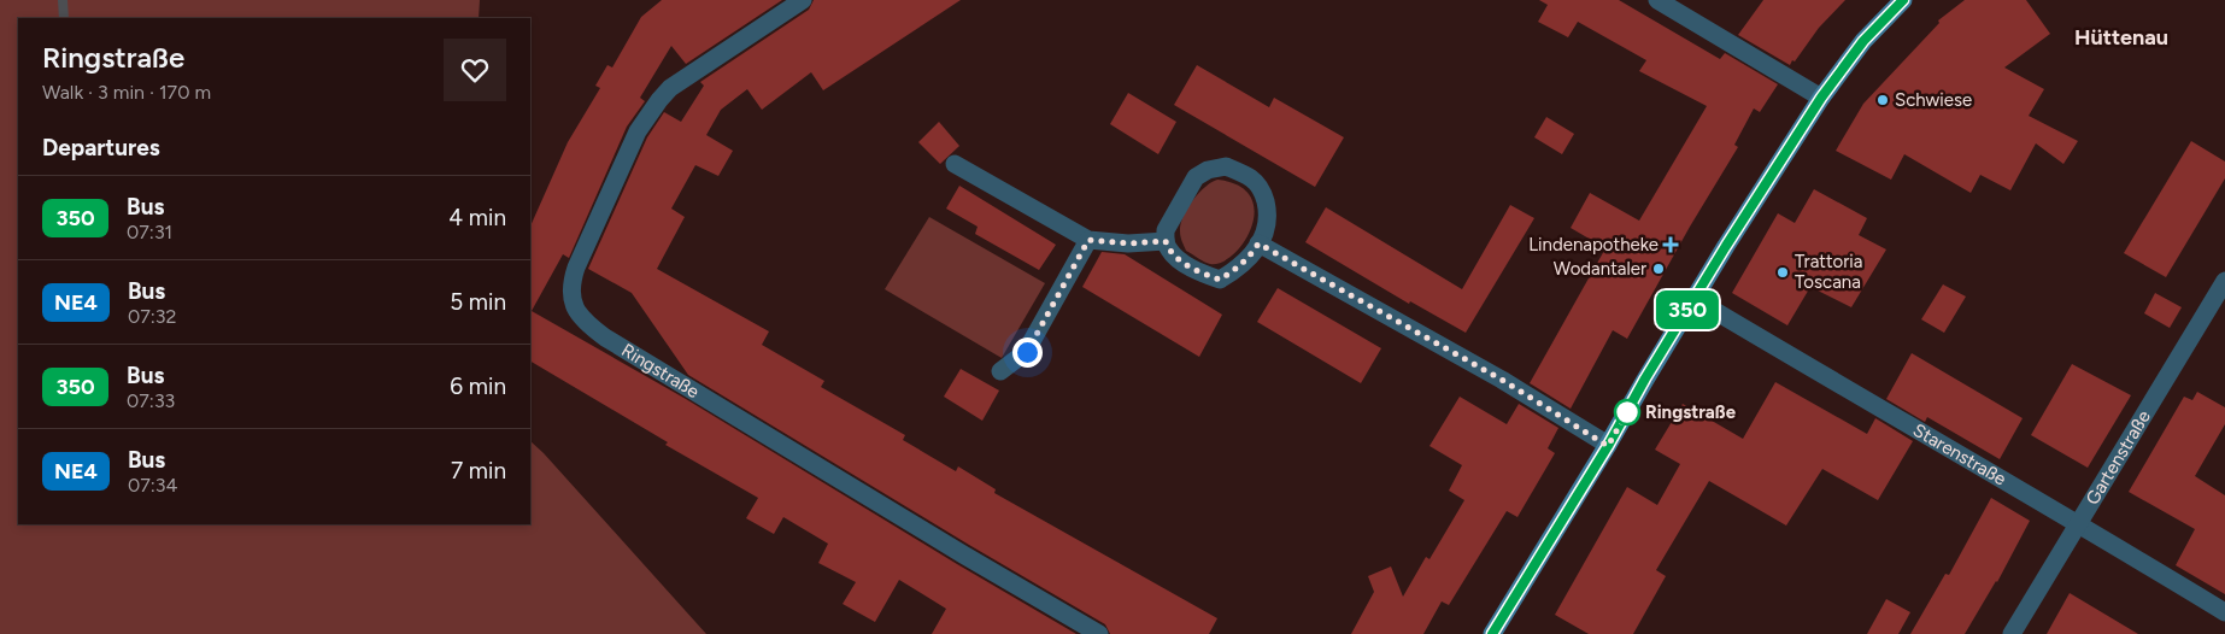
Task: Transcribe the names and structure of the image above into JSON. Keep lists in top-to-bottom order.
{
  "streets": {
    "street": ["Ringstraße", "Starenstraße", "Gartenstraße"]
  },
  "crossings": [
    ["Starenstraße", "Gartenstraße"]
  ],
  "districts": ["Hüttenau"],
  "places": {
    "other": [
      "Schwiese",
      "Wodantaler",
      "Trattoria Toscana",
      "Ringstraße"
    ],
    "health": ["Lindenapotheke"]
  },
  "lines": ["bus line 350"],
  "page": {
    "on_map": "350",
    "heading": [
      ["Ringstraße", "Walk · 3 min · 170 m"],
      "Departures"
    ],
    "list": [
      {
        "mark": "350",
        "name": "Bus",
        "note": "07:31",
        "value": "4 min"
      },
      {
        "mark": "NE4",
        "name": "Bus",
        "note": "07:32",
        "value": "5 min"
      },
      {
        "mark": "350",
        "name": "Bus",
        "note": "07:33",
        "value": "6 min"
      },
      {
        "mark": "NE4",
        "name": "Bus",
        "note": "07:34",
        "value": "7 min"
      }
    ]
  }
}
